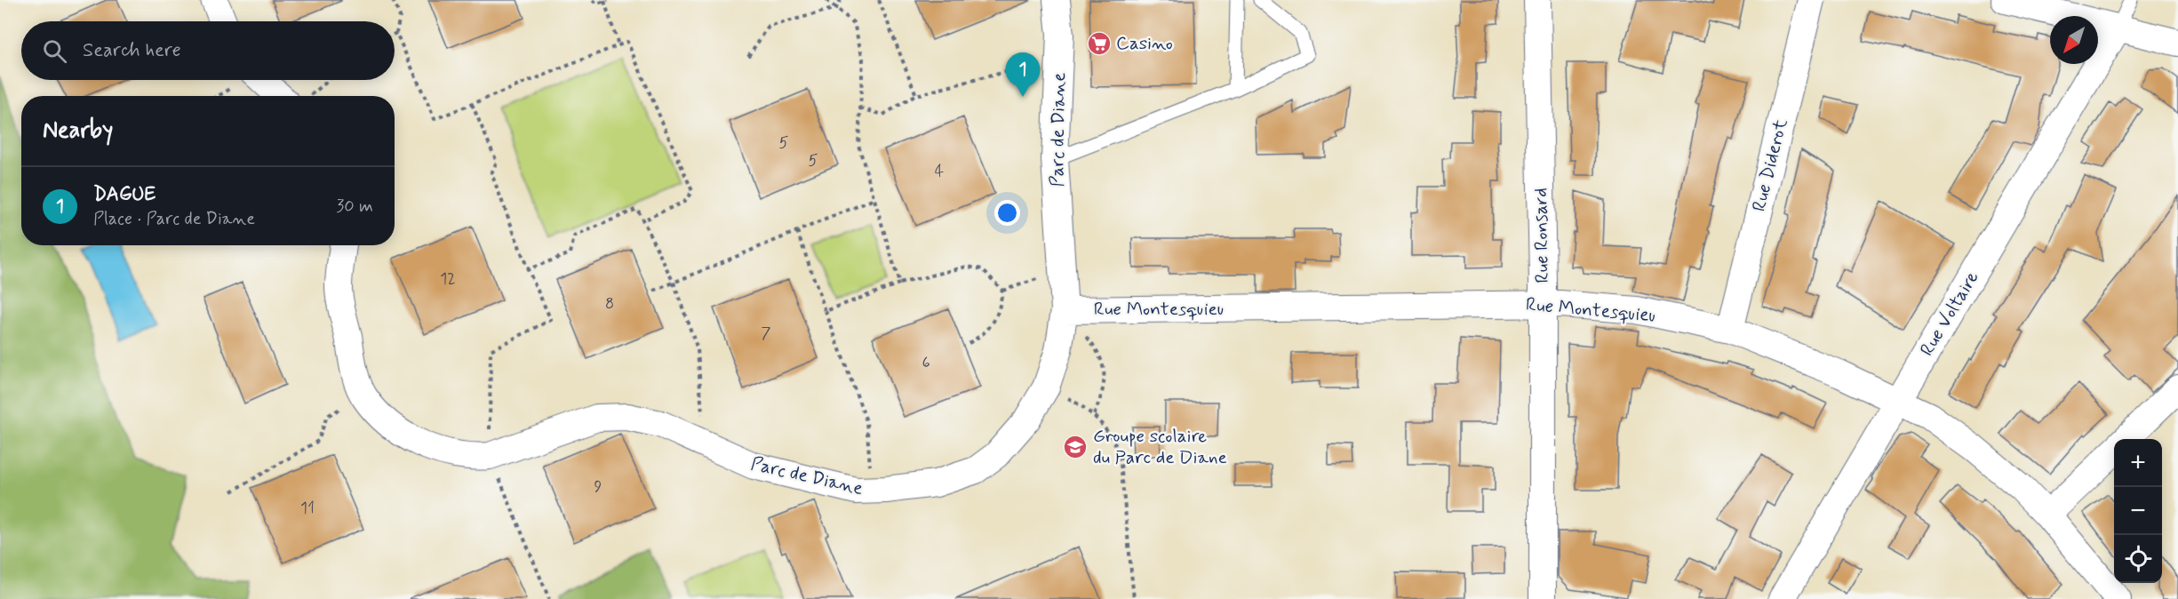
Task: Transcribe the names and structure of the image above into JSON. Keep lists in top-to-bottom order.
{
  "streets": {
    "street": [
      "Parc de Diane",
      "Rue Diderot",
      "Rue Ronsard",
      "Rue Montesquieu",
      "Rue Voltaire"
    ]
  },
  "crossings": [
    ["Parc de Diane", "Rue Montesquieu"],
    ["Rue Diderot", "Rue Montesquieu"],
    ["Rue Ronsard", "Rue Montesquieu"],
    ["Rue Montesquieu", "Rue Voltaire"]
  ],
  "places": {
    "supermarket": ["Casino"],
    "school or university": ["Groupe scolaire du Parc de Diane"]
  },
  "house_numbers": [
    "5",
    "5",
    "4",
    "12",
    "8",
    "7",
    "6",
    "9",
    "11"
  ],
  "north": "bottom left",
  "page": {
    "search": "Search here",
    "pins": "1",
    "heading": "Nearby",
    "list": [
      {
        "mark": "1",
        "name": "DAGUE",
        "note": "Place · Parc de Diane",
        "value": "30 m"
      }
    ],
    "map_buttons": ["+", "−"]
  }
}
